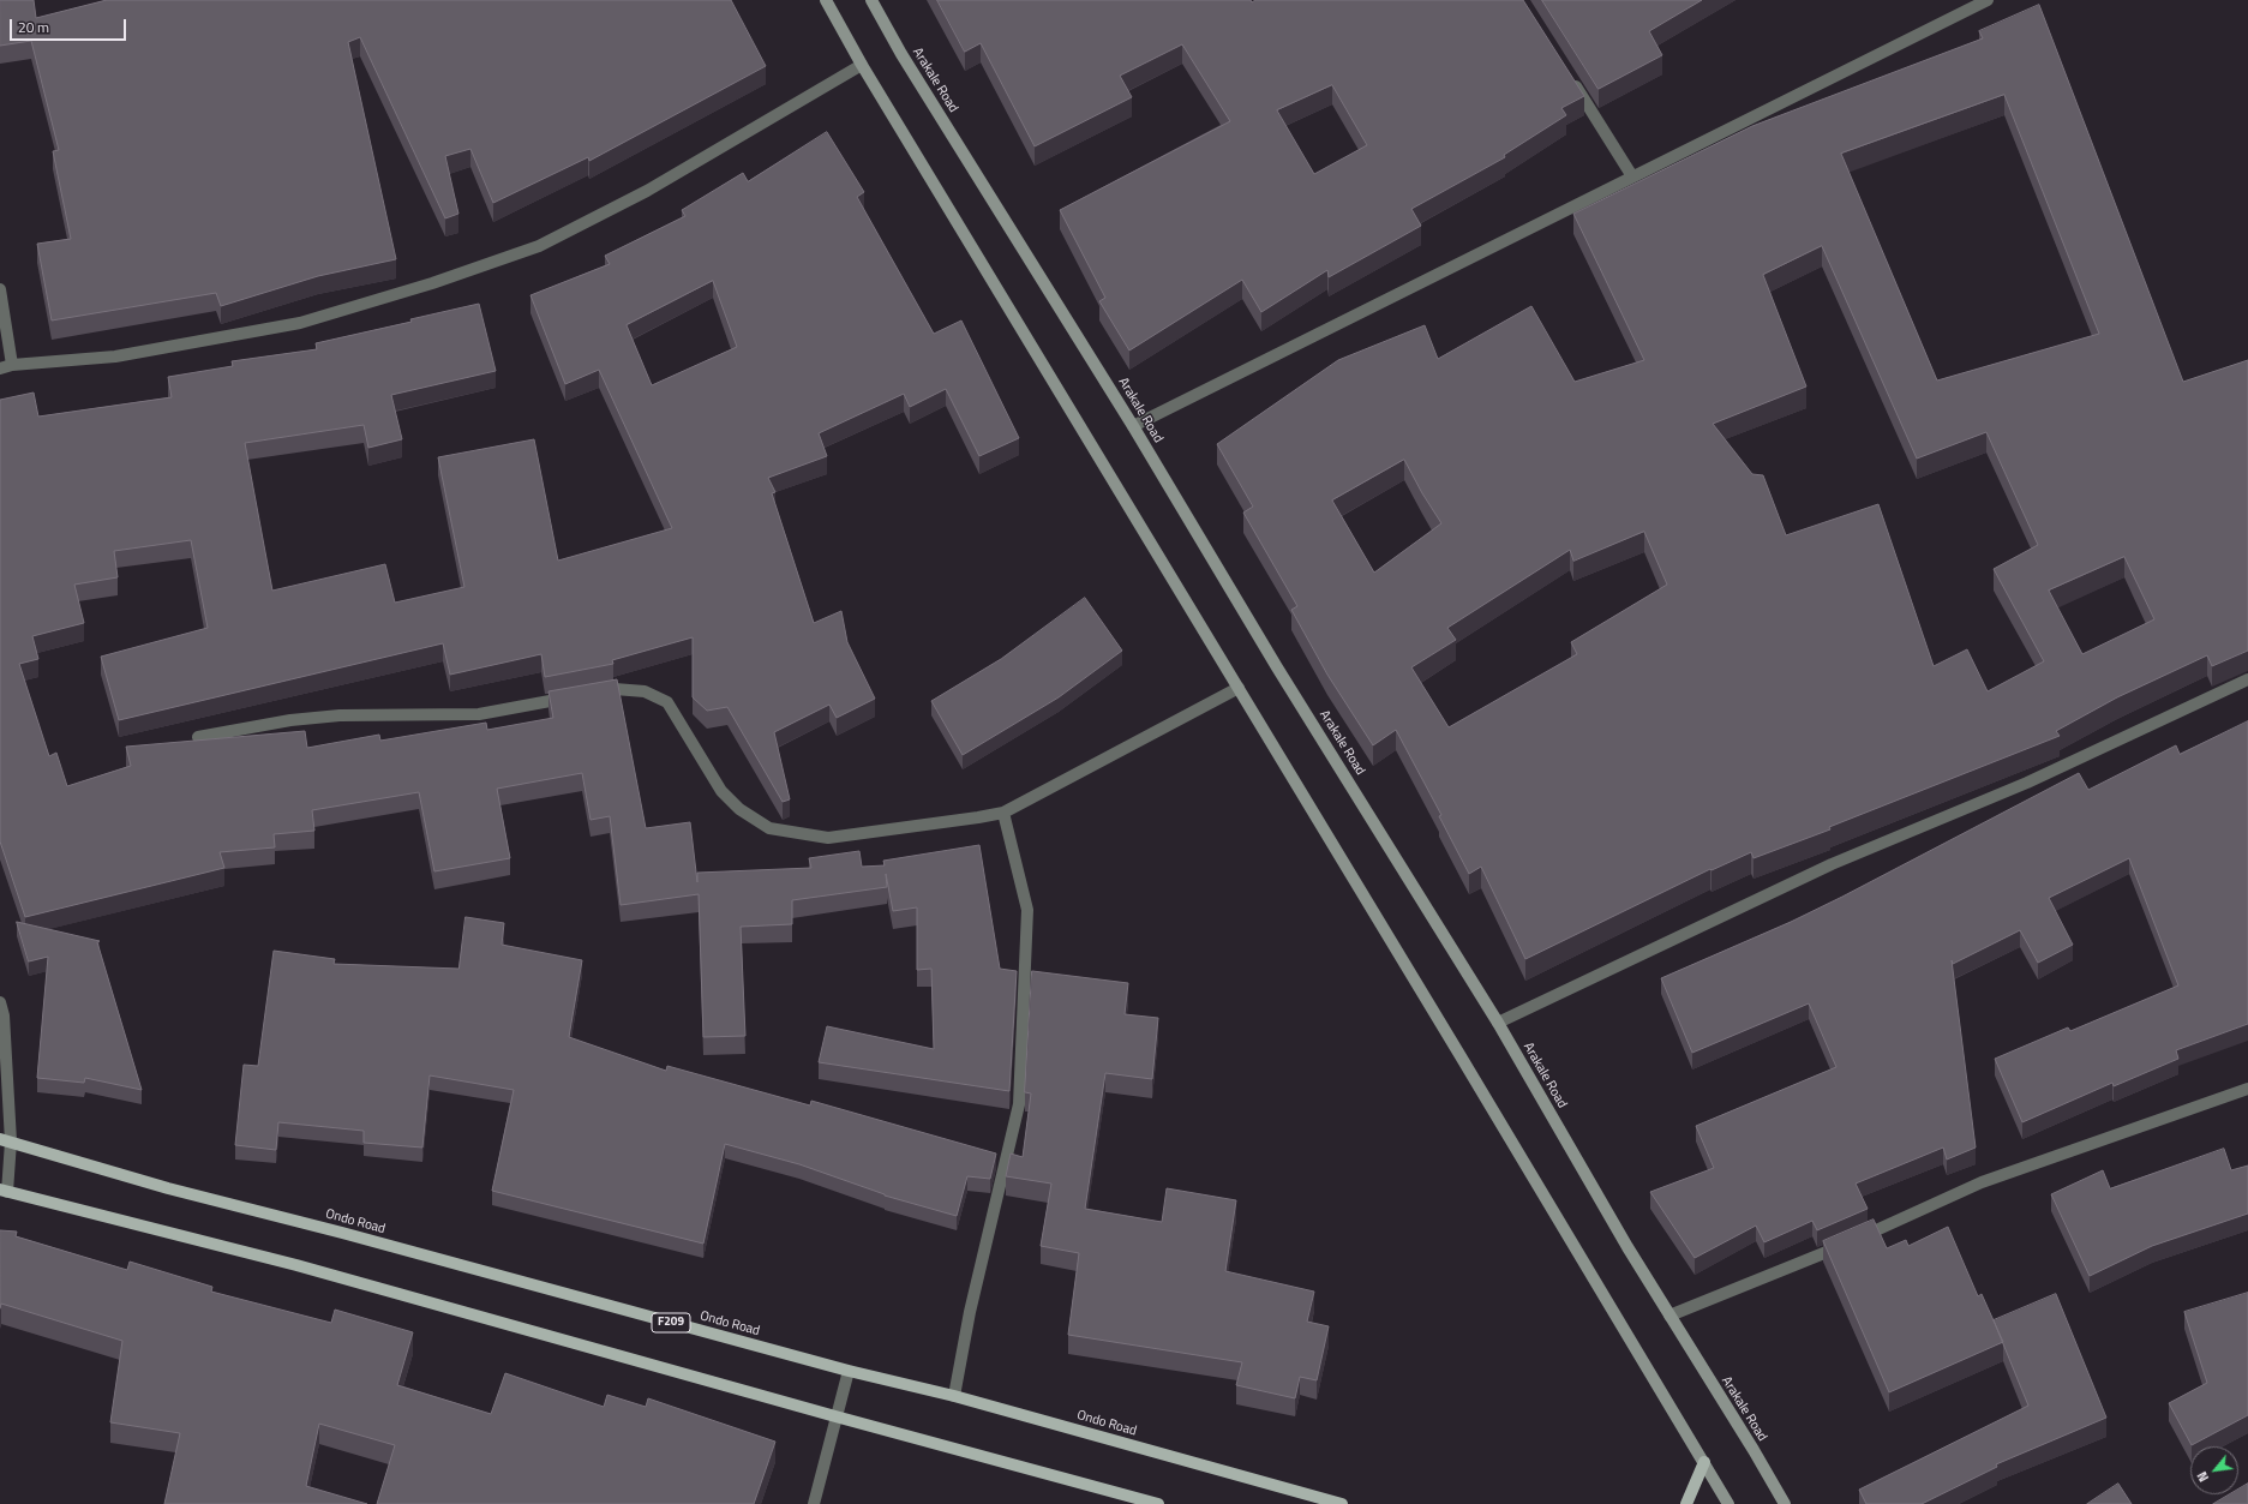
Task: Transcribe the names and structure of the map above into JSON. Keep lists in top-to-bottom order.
{
  "streets": {
    "main road": ["Arakale Road", "Ondo Road", "F209"]
  },
  "scale_bar": "20 m",
  "north": "bottom left"
}
